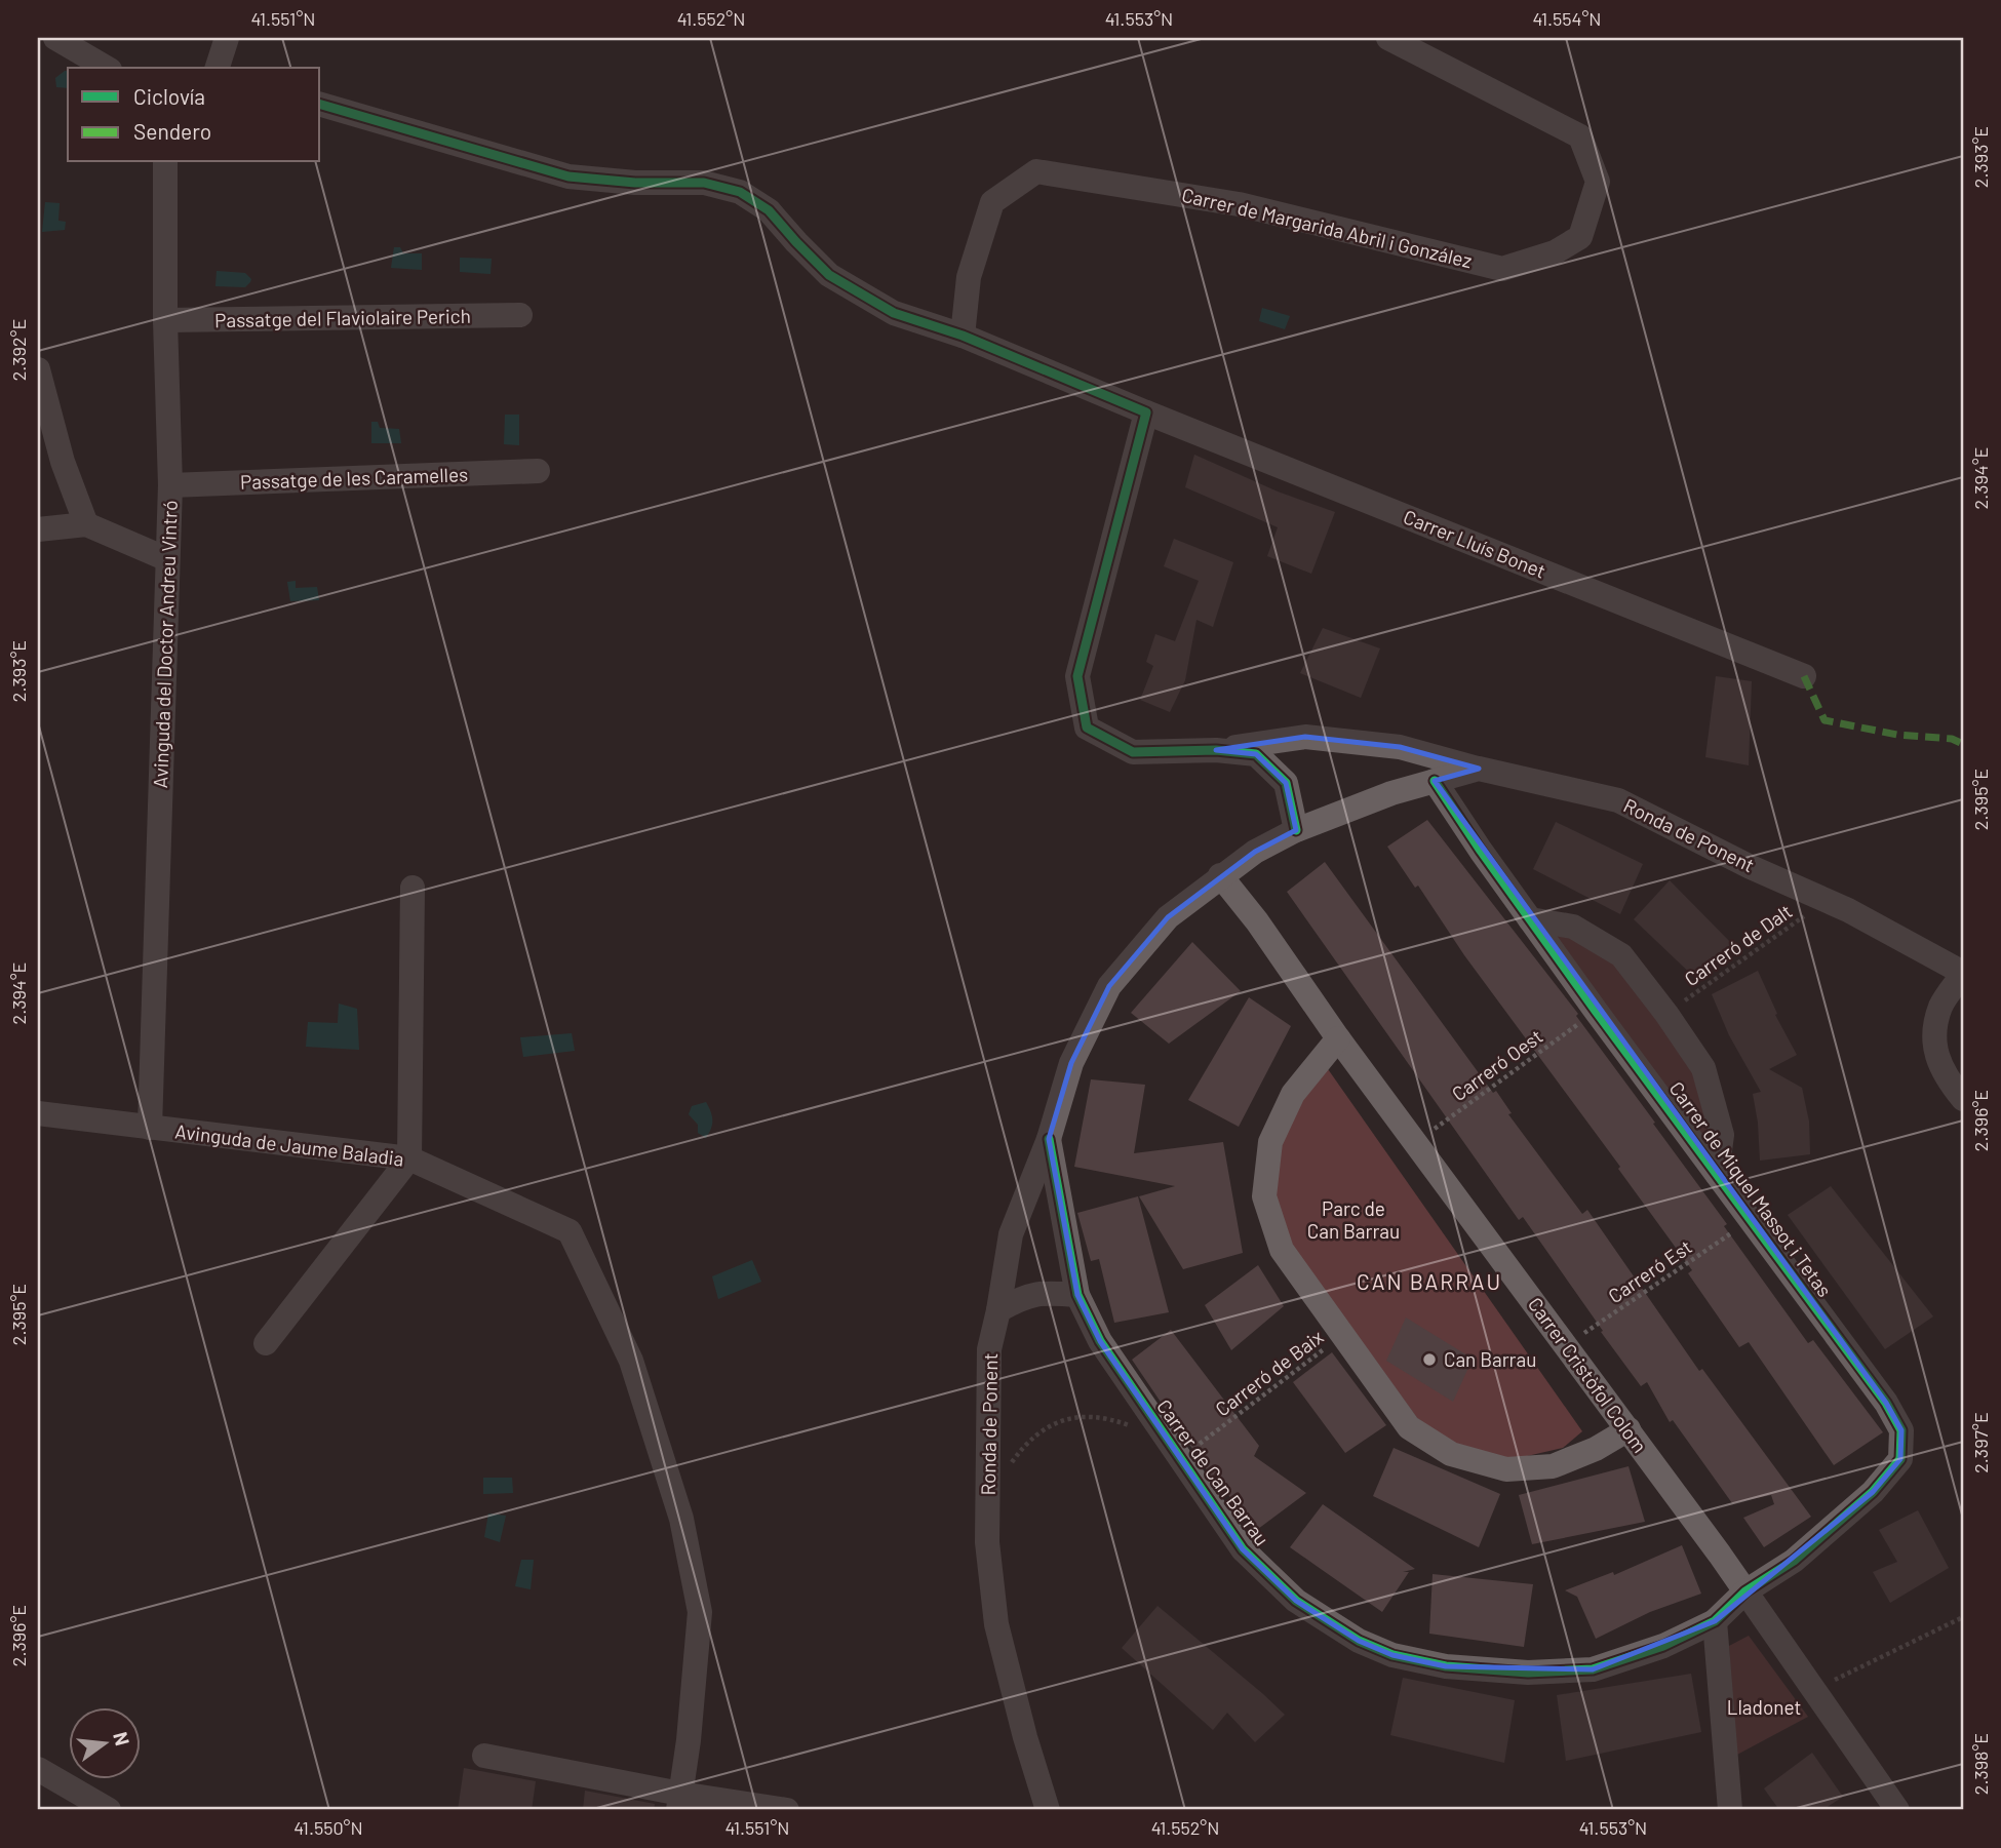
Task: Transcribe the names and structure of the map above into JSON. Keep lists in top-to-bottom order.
{
  "streets": {
    "street": [
      "Carrer de Margarida Abril i González",
      "Passatge del Flaviolaire Perich",
      "Passatge de les Caramelles",
      "Carrer Lluís Bonet",
      "Avinguda del Doctor Andreu Vintró",
      "Ronda de Ponent",
      "Avinguda de Jaume Baladia",
      "Carrer de Miquel Massot i Tetas",
      "Carrer Cristòfol Colom",
      "Carrer de Can Barrau"
    ],
    "path": [
      "Carreró de Dalt",
      "Carreró Oest",
      "Carreró Est",
      "Carreró de Baix"
    ]
  },
  "crossings": [
    ["Passatge del Flaviolaire Perich", "Avinguda del Doctor Andreu Vintró"],
    ["Passatge de les Caramelles", "Avinguda del Doctor Andreu Vintró"],
    ["Avinguda del Doctor Andreu Vintró", "Avinguda de Jaume Baladia"],
    ["Ronda de Ponent", "Carreró de Dalt"],
    ["Ronda de Ponent", "Carrer de Miquel Massot i Tetas"],
    ["Ronda de Ponent", "Carrer Cristòfol Colom"],
    ["Ronda de Ponent", "Carrer de Can Barrau"],
    ["Carreró de Dalt", "Carrer de Miquel Massot i Tetas"],
    ["Carreró Oest", "Carrer de Miquel Massot i Tetas"],
    ["Carreró Oest", "Carrer Cristòfol Colom"],
    ["Carrer de Miquel Massot i Tetas", "Carreró Est"],
    ["Carrer de Miquel Massot i Tetas", "Carrer Cristòfol Colom"],
    ["Carrer de Miquel Massot i Tetas", "Carrer de Can Barrau"],
    ["Carreró Est", "Carrer Cristòfol Colom"],
    ["Carreró de Baix", "Carrer de Can Barrau"],
    ["Carrer Cristòfol Colom", "Carrer de Can Barrau"]
  ],
  "districts": ["CAN BARRAU"],
  "parks": ["Parc de Can Barrau", "Lladonet"],
  "places": ["Can Barrau"],
  "legend": ["Ciclovía", "Sendero"],
  "north": "right",
  "coordinates": [
    "41.551°N",
    "41.552°N",
    "41.553°N",
    "41.554°N",
    "2.393°E",
    "2.392°E",
    "2.394°E",
    "2.395°E",
    "2.396°E",
    "2.397°E",
    "2.398°E",
    "41.550°N"
  ]
}
